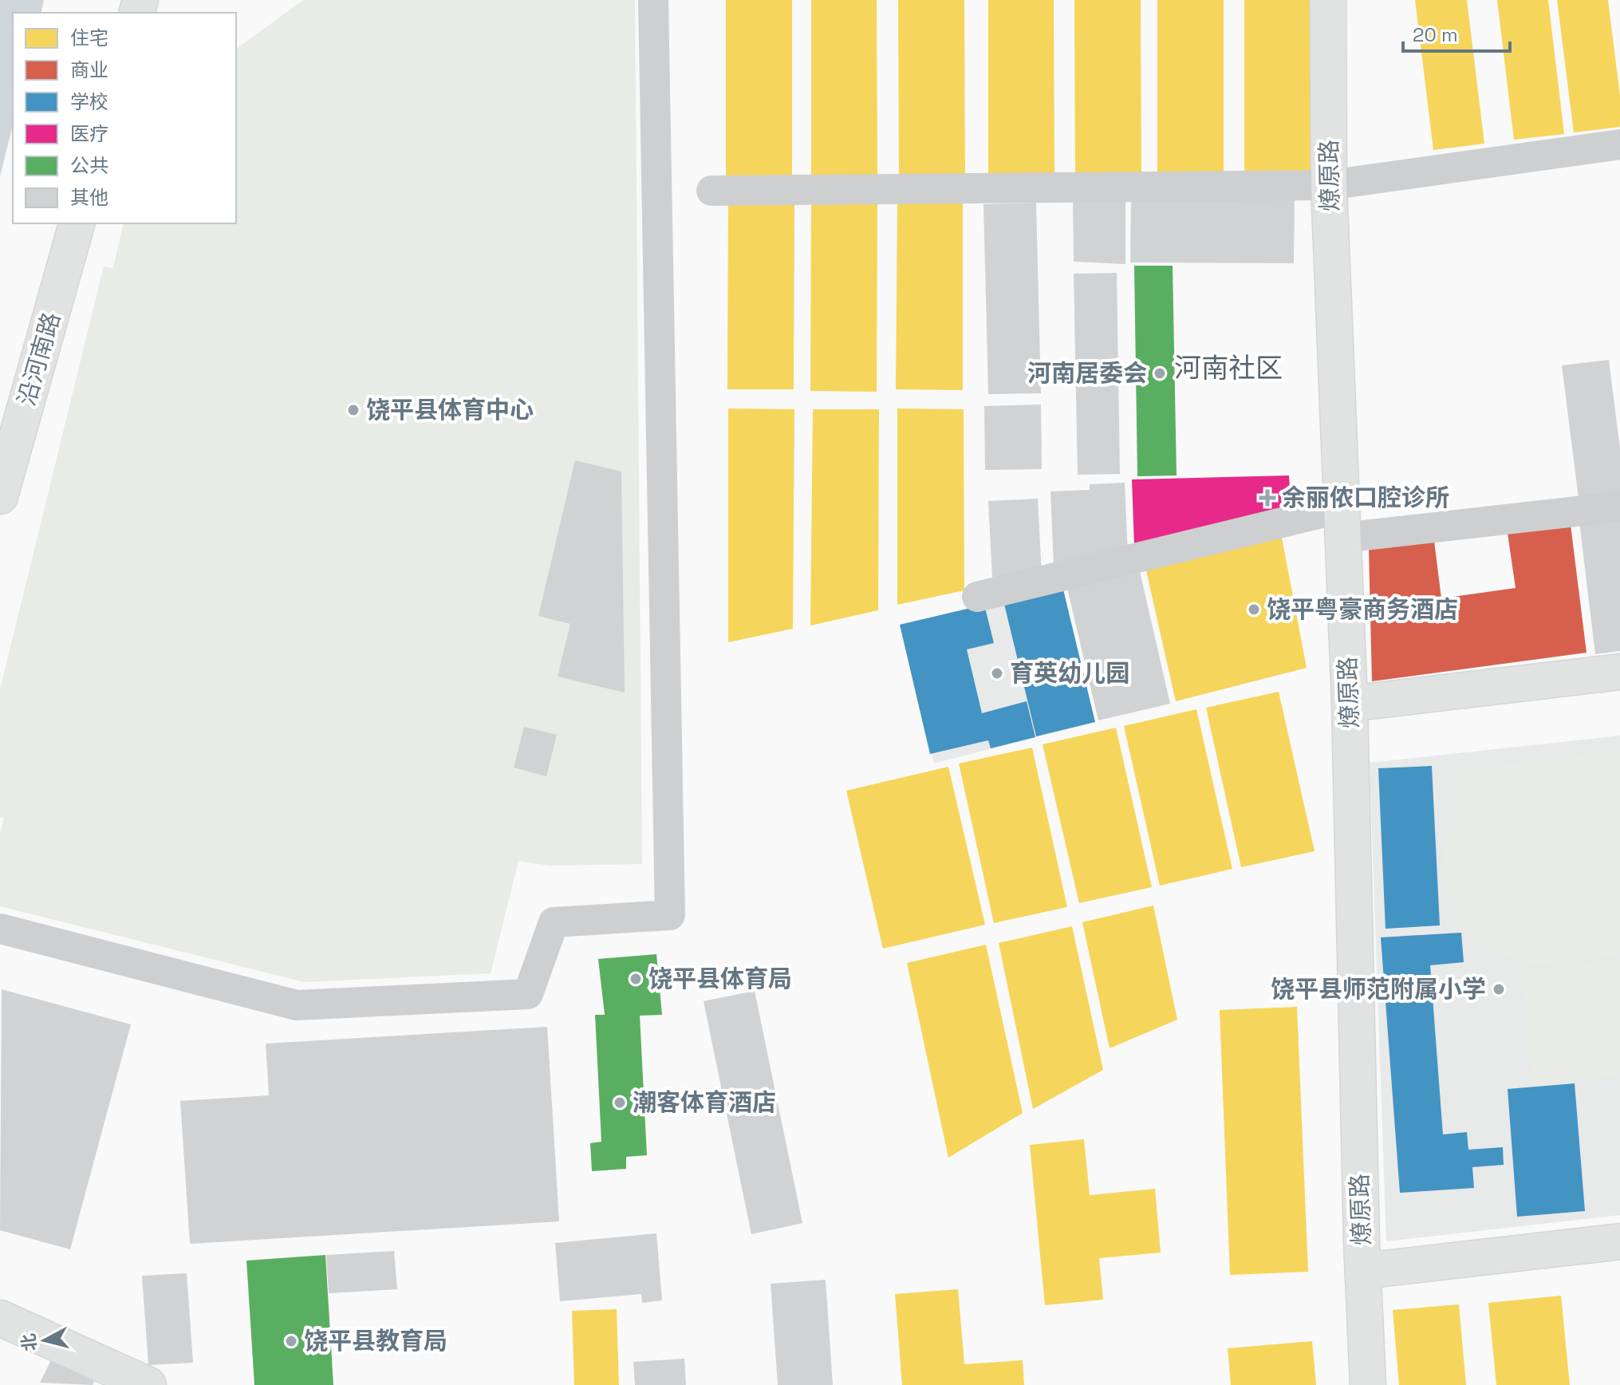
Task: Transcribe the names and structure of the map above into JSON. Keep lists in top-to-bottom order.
{
  "streets": {
    "main road": ["燎原路", "沿河南路"]
  },
  "districts": ["河南社区"],
  "places": {
    "other": [
      "河南居委会",
      "饶平县体育中心",
      "饶平粤豪商务酒店",
      "育英幼儿园",
      "饶平县体育局",
      "饶平县师范附属小学",
      "潮客体育酒店",
      "饶平县教育局"
    ],
    "health": ["余丽侬口腔诊所"]
  },
  "legend": [
    "住宅",
    "商业",
    "学校",
    "医疗",
    "公共",
    "其他"
  ],
  "scale_bar": "20 m",
  "north": "left"
}
